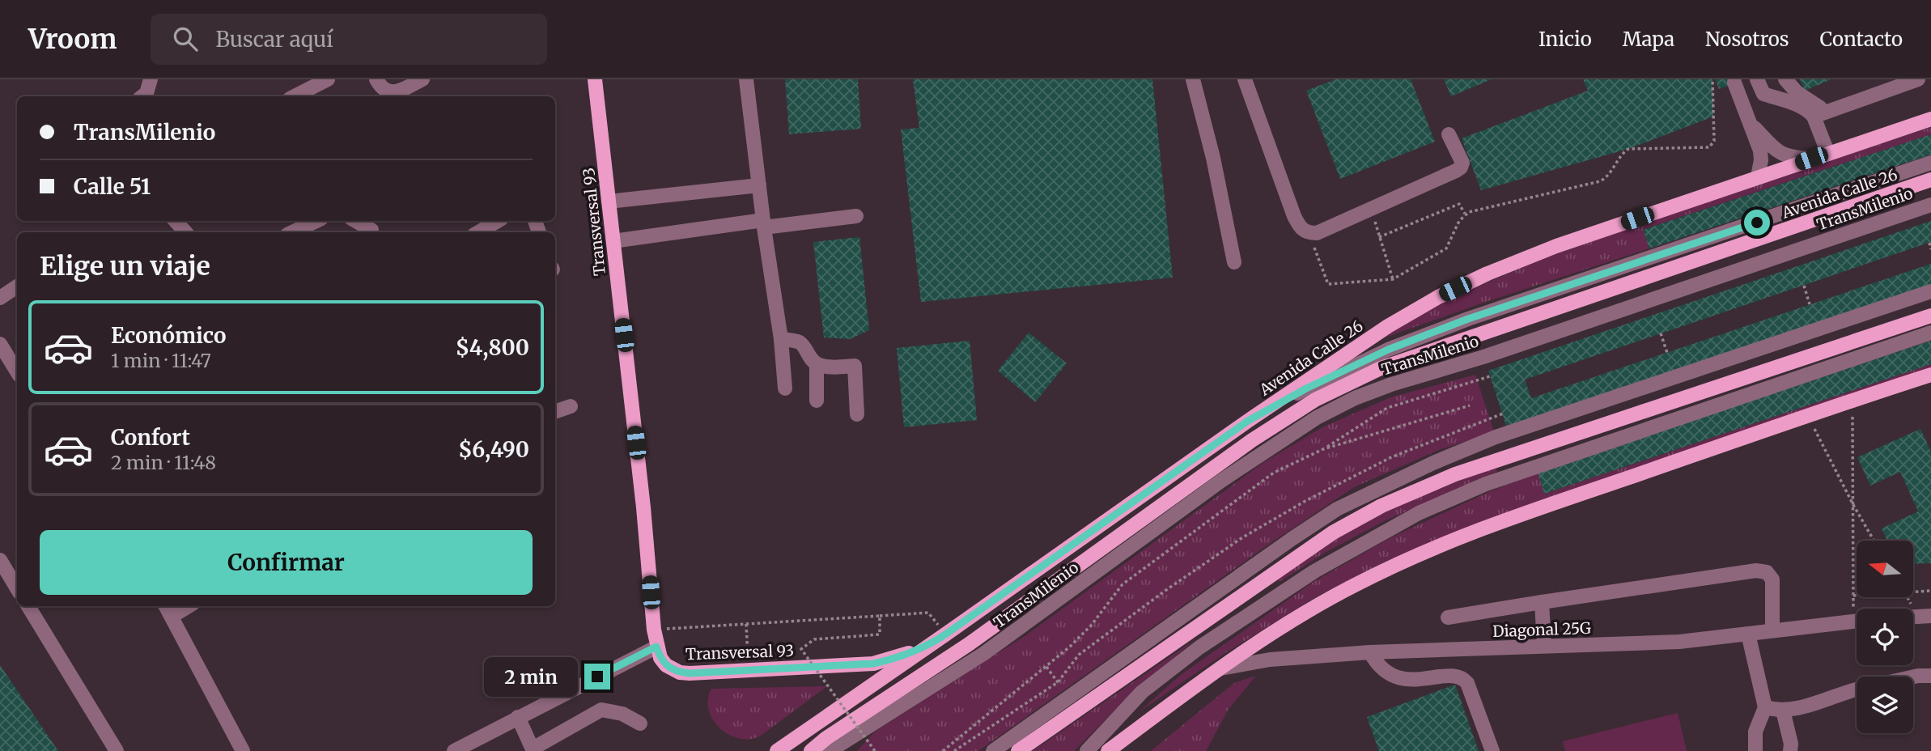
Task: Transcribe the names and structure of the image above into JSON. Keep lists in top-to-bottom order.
{
  "streets": {
    "main road": ["Avenida Calle 26", "Transversal 93"],
    "street": ["TransMilenio", "Diagonal 25G"]
  },
  "crossings": [
    ["Avenida Calle 26", "TransMilenio"],
    ["Avenida Calle 26", "Transversal 93"]
  ],
  "north": "left",
  "page": {
    "header": "Vroom",
    "search": "Buscar aquí",
    "nav": [
      "Inicio",
      "Mapa",
      "Nosotros",
      "Contacto"
    ],
    "banner": ["TransMilenio", "Calle 51"],
    "heading": "Elige un viaje",
    "list": [
      {
        "name": "Económico",
        "note": "1 min · 11:47",
        "value": "$4,800"
      },
      {
        "name": "Confort",
        "note": "2 min · 11:48",
        "value": "$6,490"
      }
    ],
    "buttons": "Confirmar",
    "bubble": "2 min"
  }
}
